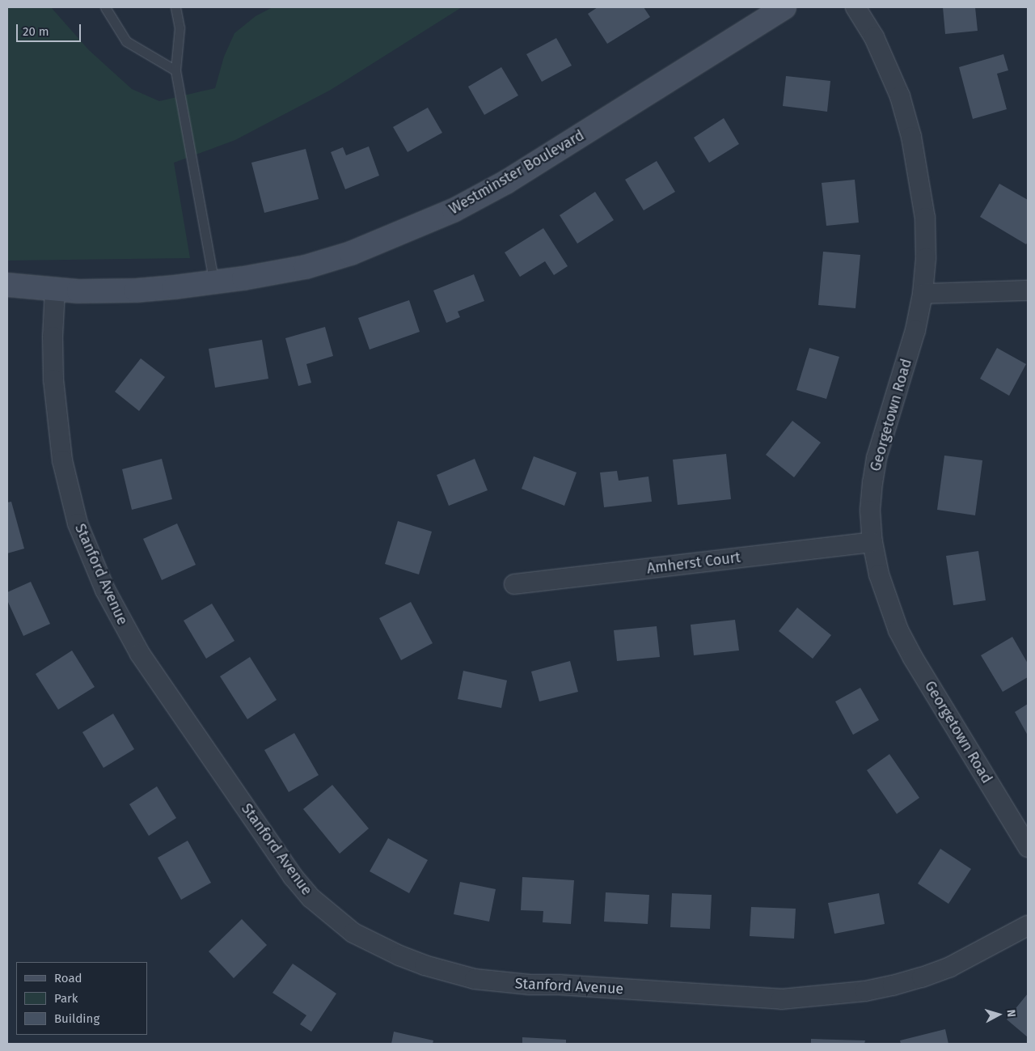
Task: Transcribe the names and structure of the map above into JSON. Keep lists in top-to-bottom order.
{
  "streets": {
    "street": [
      "Westminster Boulevard",
      "Georgetown Road",
      "Amherst Court",
      "Stanford Avenue"
    ]
  },
  "crossings": [
    ["Westminster Boulevard", "Stanford Avenue"],
    ["Georgetown Road", "Amherst Court"]
  ],
  "legend": ["Road", "Park", "Building"],
  "scale_bar": "20 m",
  "north": "right"
}
